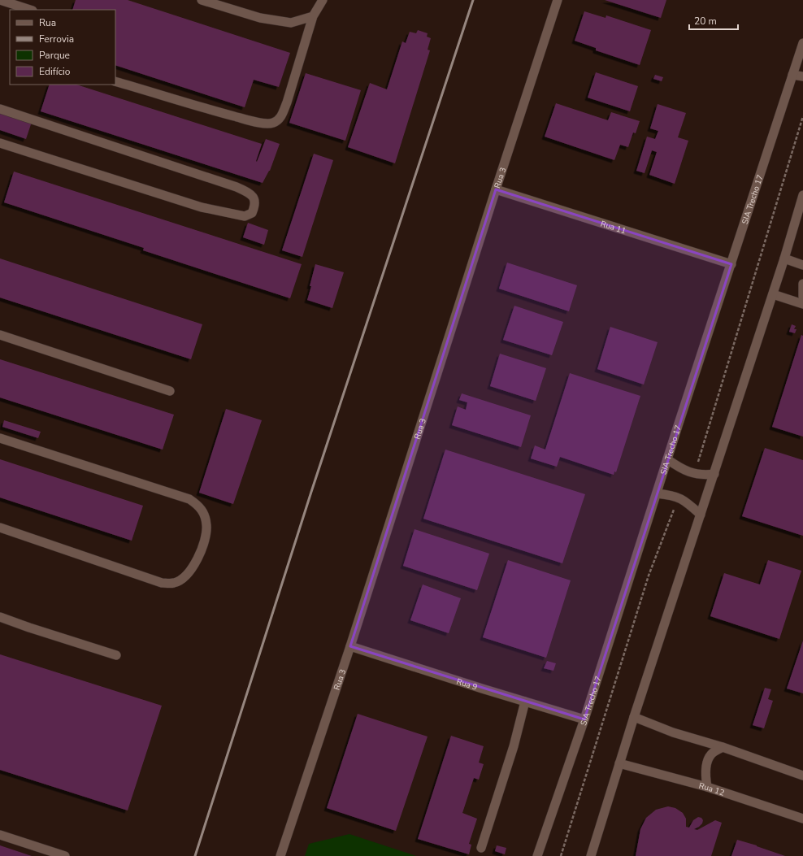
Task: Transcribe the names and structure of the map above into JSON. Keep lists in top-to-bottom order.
{
  "streets": {
    "street": [
      "Rua 3",
      "SIA Trecho 17",
      "Rua 11",
      "Rua 9",
      "Rua 12"
    ]
  },
  "crossings": [
    ["Rua 3", "Rua 11"],
    ["Rua 3", "Rua 9"],
    ["SIA Trecho 17", "Rua 11"],
    ["SIA Trecho 17", "Rua 9"]
  ],
  "legend": [
    "Rua",
    "Ferrovia",
    "Parque",
    "Edifício"
  ],
  "scale_bar": "20 m"
}
